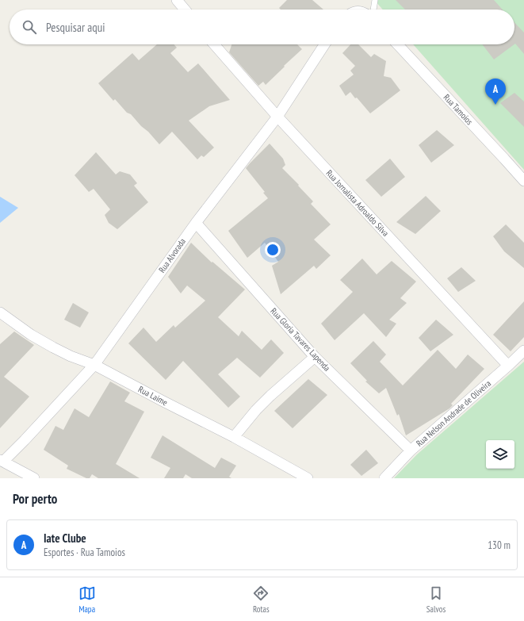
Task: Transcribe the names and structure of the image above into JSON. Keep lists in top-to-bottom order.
{
  "streets": {
    "street": [
      "Rua Tamoios",
      "Rua Jornalista Adroaldo Silva",
      "Rua Alvorada",
      "Rua Gloria Tavares Lapenda",
      "Rua Laime",
      "Rua Nelson Andrade de Oliveira"
    ]
  },
  "crossings": [
    ["Rua Jornalista Adroaldo Silva", "Rua Alvorada"],
    ["Rua Jornalista Adroaldo Silva", "Rua Nelson Andrade de Oliveira"],
    ["Rua Alvorada", "Rua Gloria Tavares Lapenda"],
    ["Rua Alvorada", "Rua Laime"],
    ["Rua Gloria Tavares Lapenda", "Rua Nelson Andrade de Oliveira"]
  ],
  "page": {
    "search": "Pesquisar aqui",
    "pins": "A",
    "heading": "Por perto",
    "list": [
      {
        "mark": "A",
        "name": "Iate Clube",
        "note": "Esportes · Rua Tamoios",
        "value": "130 m"
      }
    ],
    "nav": ["Mapa", "Rotas", "Salvos"]
  }
}
